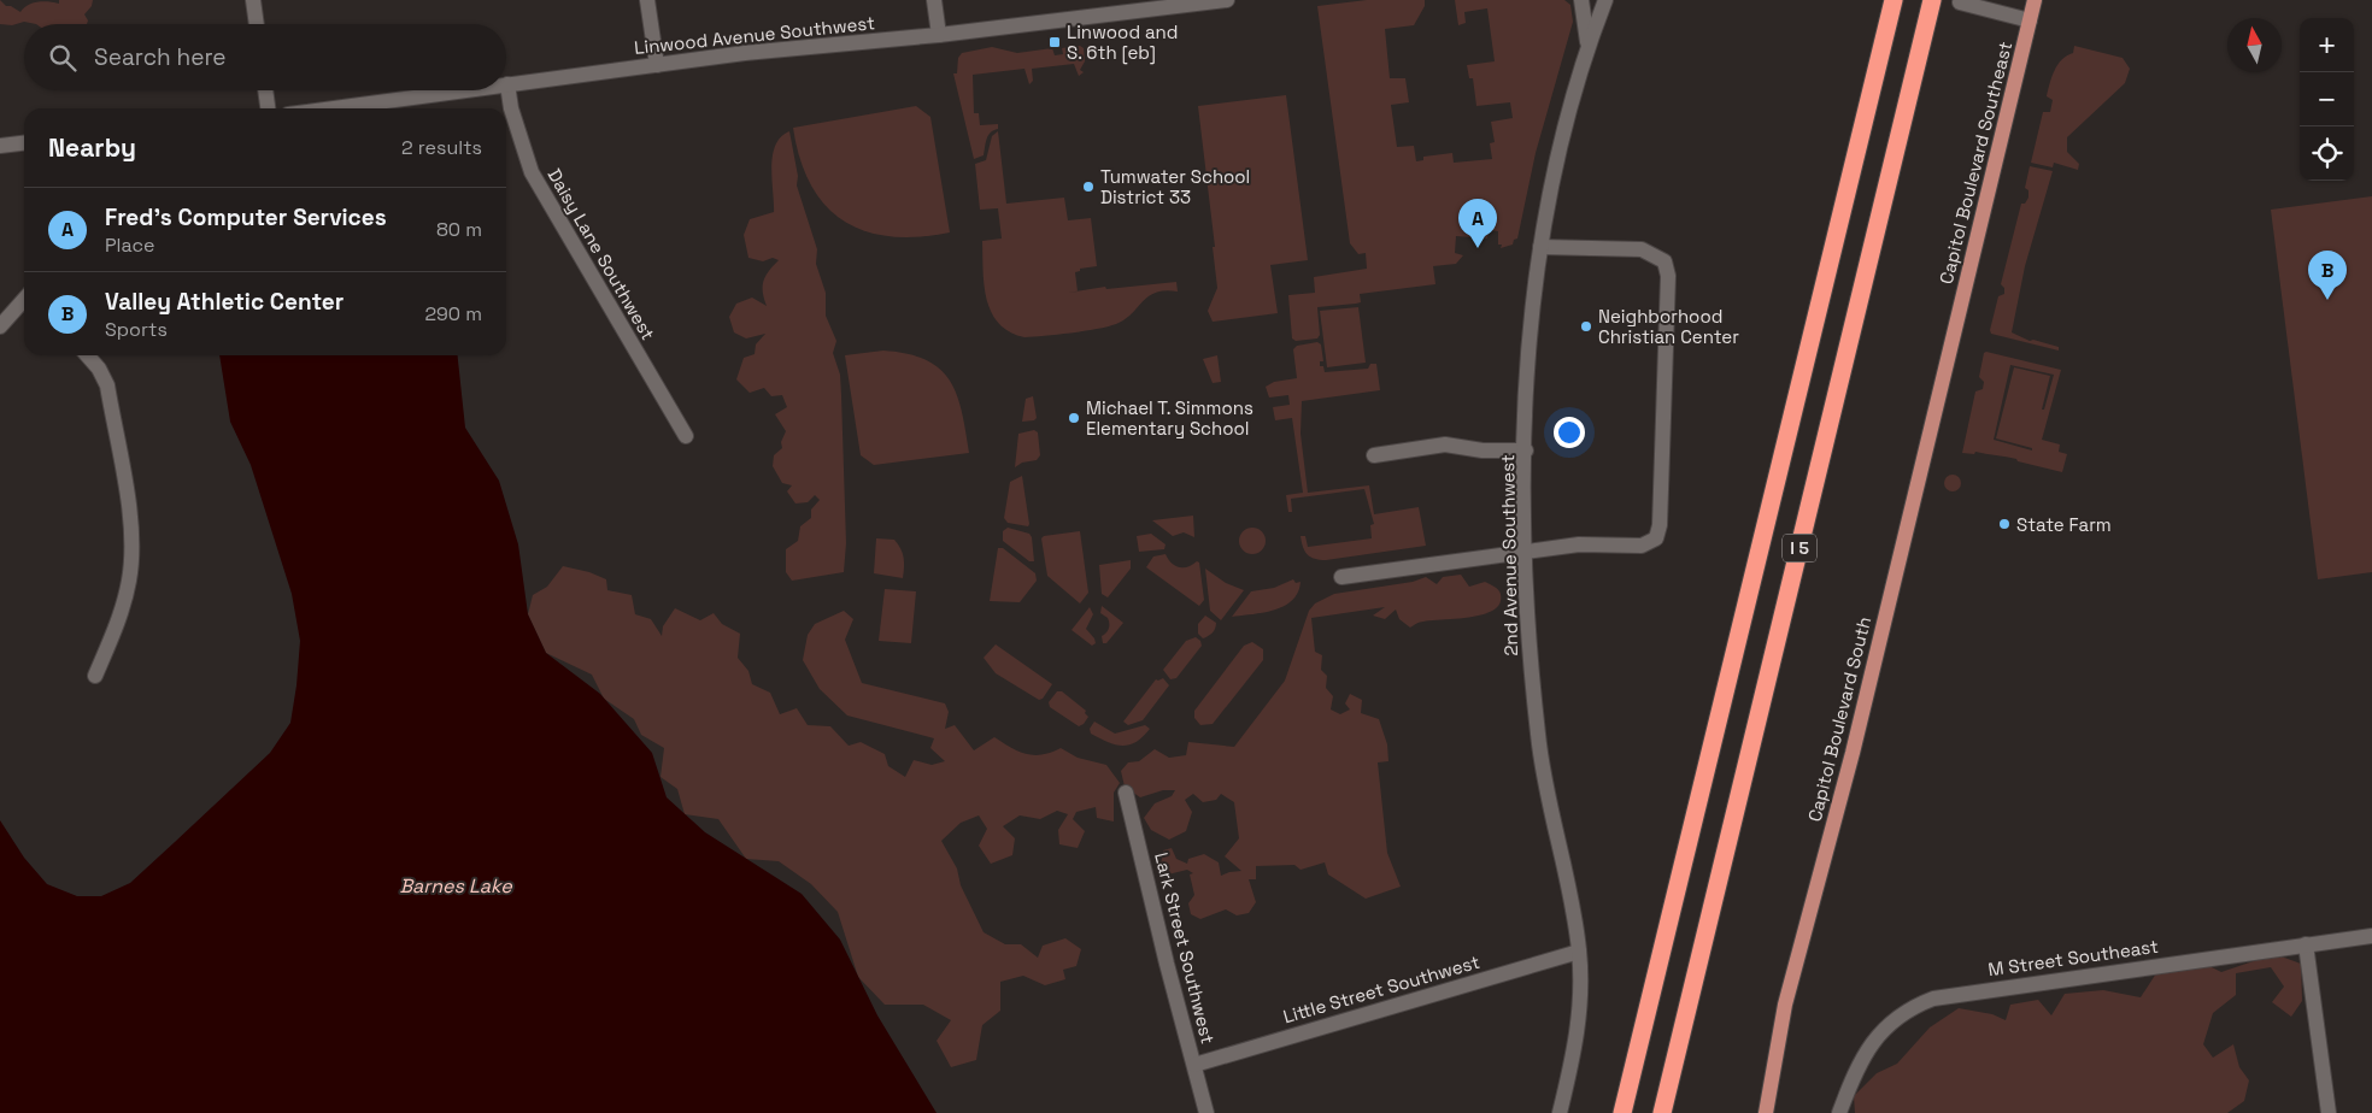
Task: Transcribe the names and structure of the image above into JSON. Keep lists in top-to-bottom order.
{
  "streets": {
    "highway": ["I 5"],
    "main road": ["Capitol Boulevard Southeast", "Capitol Boulevard South"],
    "street": [
      "Linwood Avenue Southwest",
      "Daisy Lane Southwest",
      "2nd Avenue Southwest",
      "Lark Street Southwest",
      "M Street Southeast",
      "Little Street Southwest"
    ]
  },
  "crossings": [
    ["Linwood Avenue Southwest", "Daisy Lane Southwest"],
    ["Capitol Boulevard Southeast", "Capitol Boulevard South"],
    ["2nd Avenue Southwest", "Little Street Southwest"],
    ["Lark Street Southwest", "Little Street Southwest"]
  ],
  "water": ["Barnes Lake"],
  "places": {
    "transit": ["Linwood and S. 6th [eb]"],
    "other": [
      "Tumwater School District 33",
      "Neighborhood Christian Center",
      "Michael T. Simmons Elementary School",
      "State Farm"
    ]
  },
  "north": "top",
  "page": {
    "map_buttons": ["+", "−"],
    "search": "Search here",
    "heading": ["Nearby", "2 results"],
    "list": [
      {
        "mark": "A",
        "name": "Fred's Computer Services",
        "note": "Place",
        "value": "80 m"
      },
      {
        "mark": "B",
        "name": "Valley Athletic Center",
        "note": "Sports",
        "value": "290 m"
      }
    ],
    "pins": ["A", "B"]
  }
}
